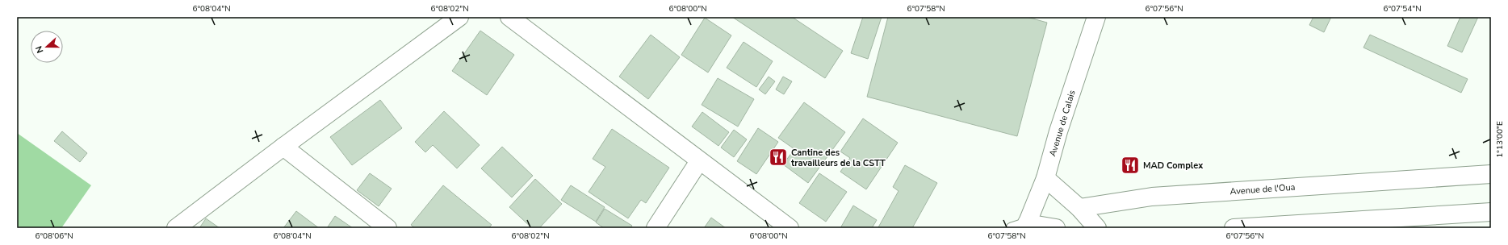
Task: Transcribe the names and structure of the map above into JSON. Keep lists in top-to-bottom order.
{
  "streets": {
    "street": ["Avenue de Calais", "Avenue de l'Oua"]
  },
  "places": {
    "restaurant": ["Cantine des travailleurs de la CSTT", "MAD Complex"]
  },
  "north": "left",
  "coordinates": [
    "6°08'04\"N",
    "6°08'02\"N",
    "6°08'00\"N",
    "6°07'58\"N",
    "6°07'56\"N",
    "6°07'54\"N",
    "1°13'00\"E",
    "6°08'06\"N"
  ]
}
